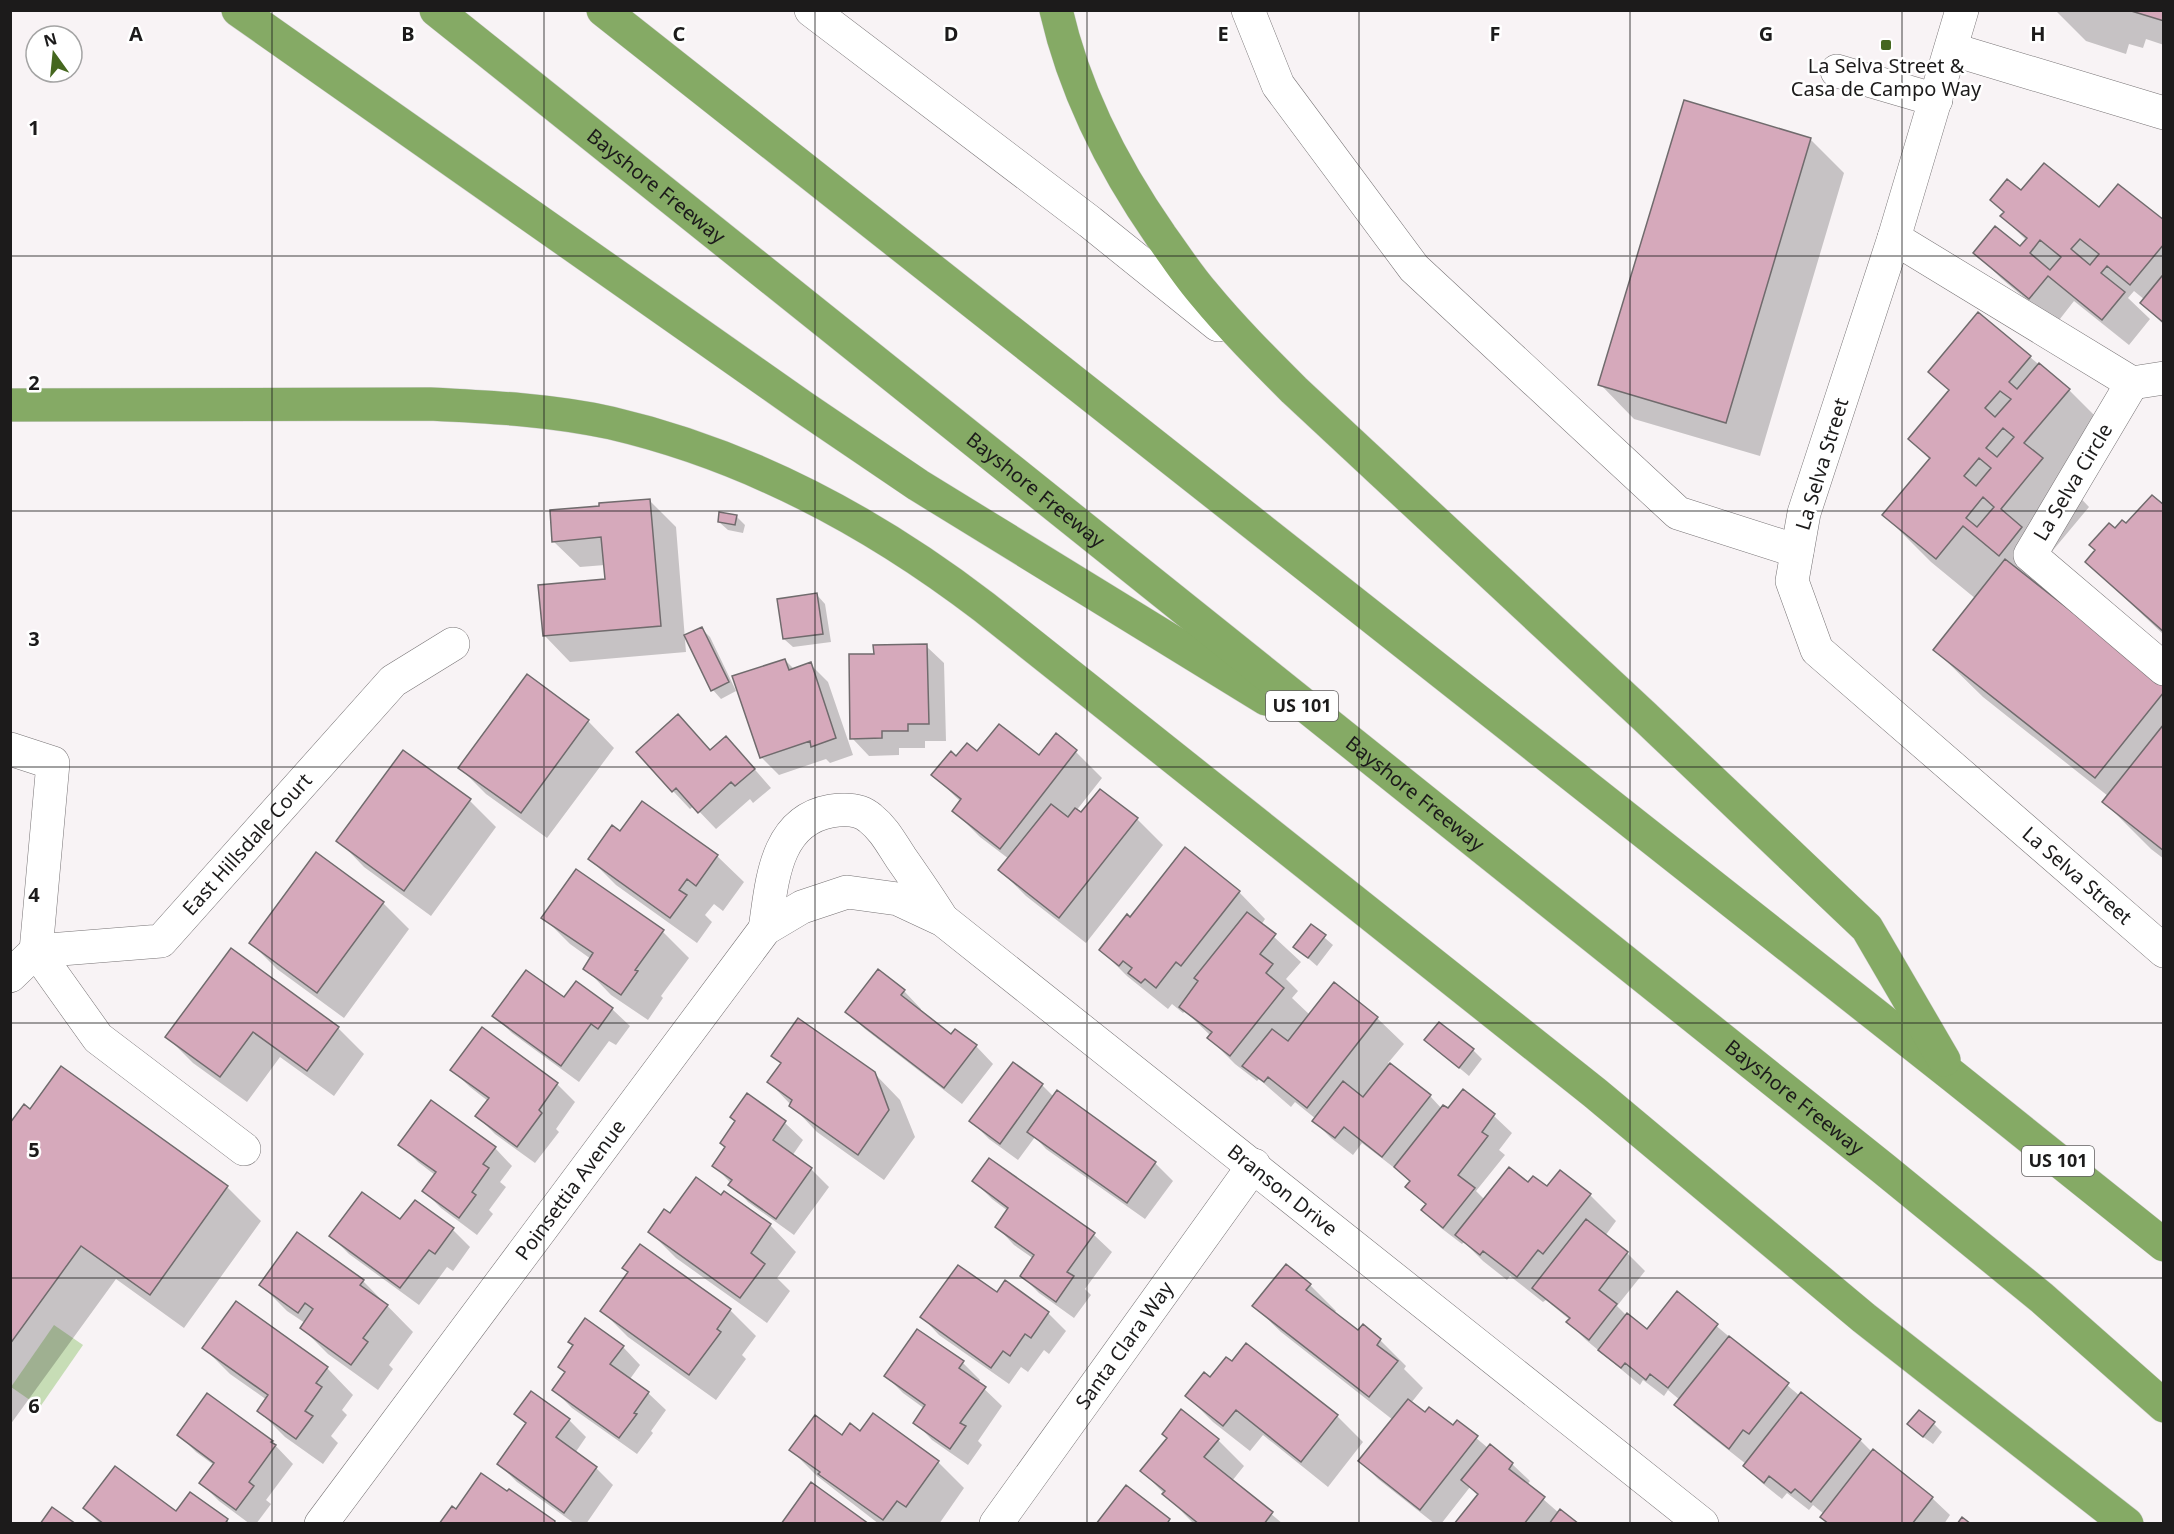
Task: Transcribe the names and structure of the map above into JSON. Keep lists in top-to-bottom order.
{
  "streets": {
    "highway": ["Bayshore Freeway", "US 101"],
    "street": [
      "La Selva Street",
      "La Selva Circle",
      "East Hillsdale Court",
      "Branson Drive",
      "Poinsettia Avenue",
      "Santa Clara Way"
    ]
  },
  "crossings": [
    ["La Selva Street", "La Selva Circle"],
    ["Branson Drive", "Poinsettia Avenue"],
    ["Branson Drive", "Santa Clara Way"]
  ],
  "places": {
    "transit": ["La Selva Street & Casa de Campo Way"]
  },
  "north": "top",
  "grid": {
    "columns": [
      "A",
      "B",
      "C",
      "D",
      "E",
      "F",
      "G",
      "H"
    ],
    "rows": [
      "1",
      "2",
      "3",
      "4",
      "5",
      "6"
    ]
  }
}
